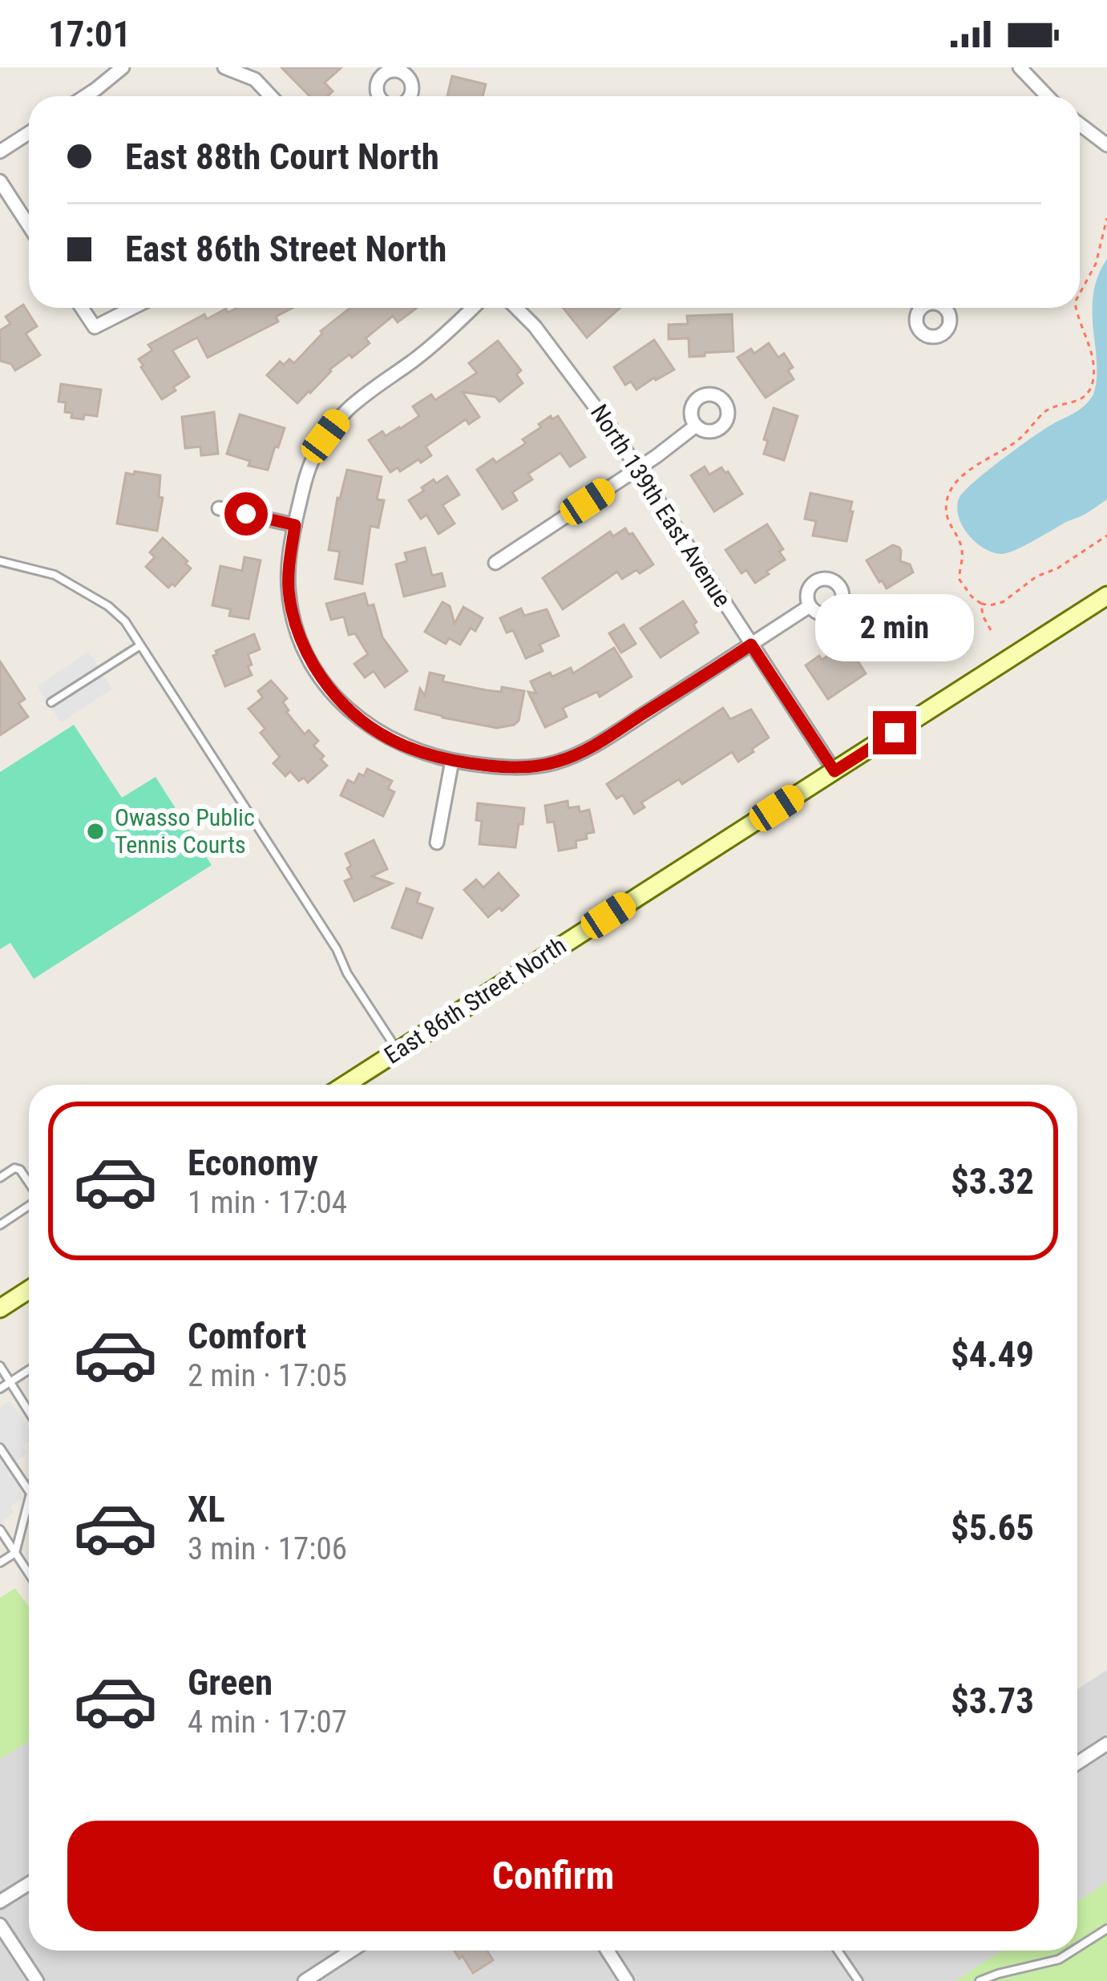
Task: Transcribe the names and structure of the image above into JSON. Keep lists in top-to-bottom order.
{
  "streets": {
    "main road": ["East 86th Street North"],
    "street": ["North 139th East Avenue"]
  },
  "crossings": [
    ["North 139th East Avenue", "East 86th Street North"]
  ],
  "places": ["Owasso Public Tennis Courts"],
  "page": {
    "status": "17:01",
    "banner": ["East 88th Court North", "East 86th Street North"],
    "bubble": "2 min",
    "list": [
      {
        "name": "Economy",
        "note": "1 min · 17:04",
        "value": "$3.32"
      },
      {
        "name": "Comfort",
        "note": "2 min · 17:05",
        "value": "$4.49"
      },
      {
        "name": "XL",
        "note": "3 min · 17:06",
        "value": "$5.65"
      },
      {
        "name": "Green",
        "note": "4 min · 17:07",
        "value": "$3.73"
      }
    ],
    "buttons": "Confirm"
  }
}
